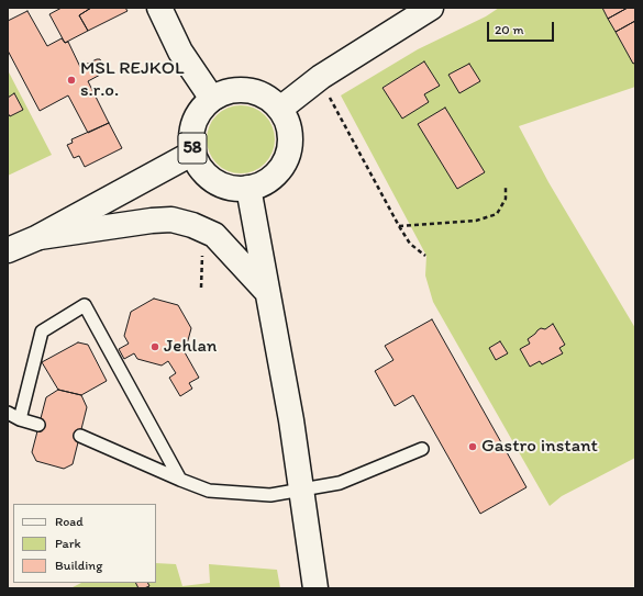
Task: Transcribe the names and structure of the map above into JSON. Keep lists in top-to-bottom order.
{
  "streets": {
    "main road": ["58"]
  },
  "places": ["MSL REJKOL s.r.o.", "Jehlan", "Gastro instant"],
  "legend": ["Road", "Park", "Building"],
  "scale_bar": "20 m"
}
